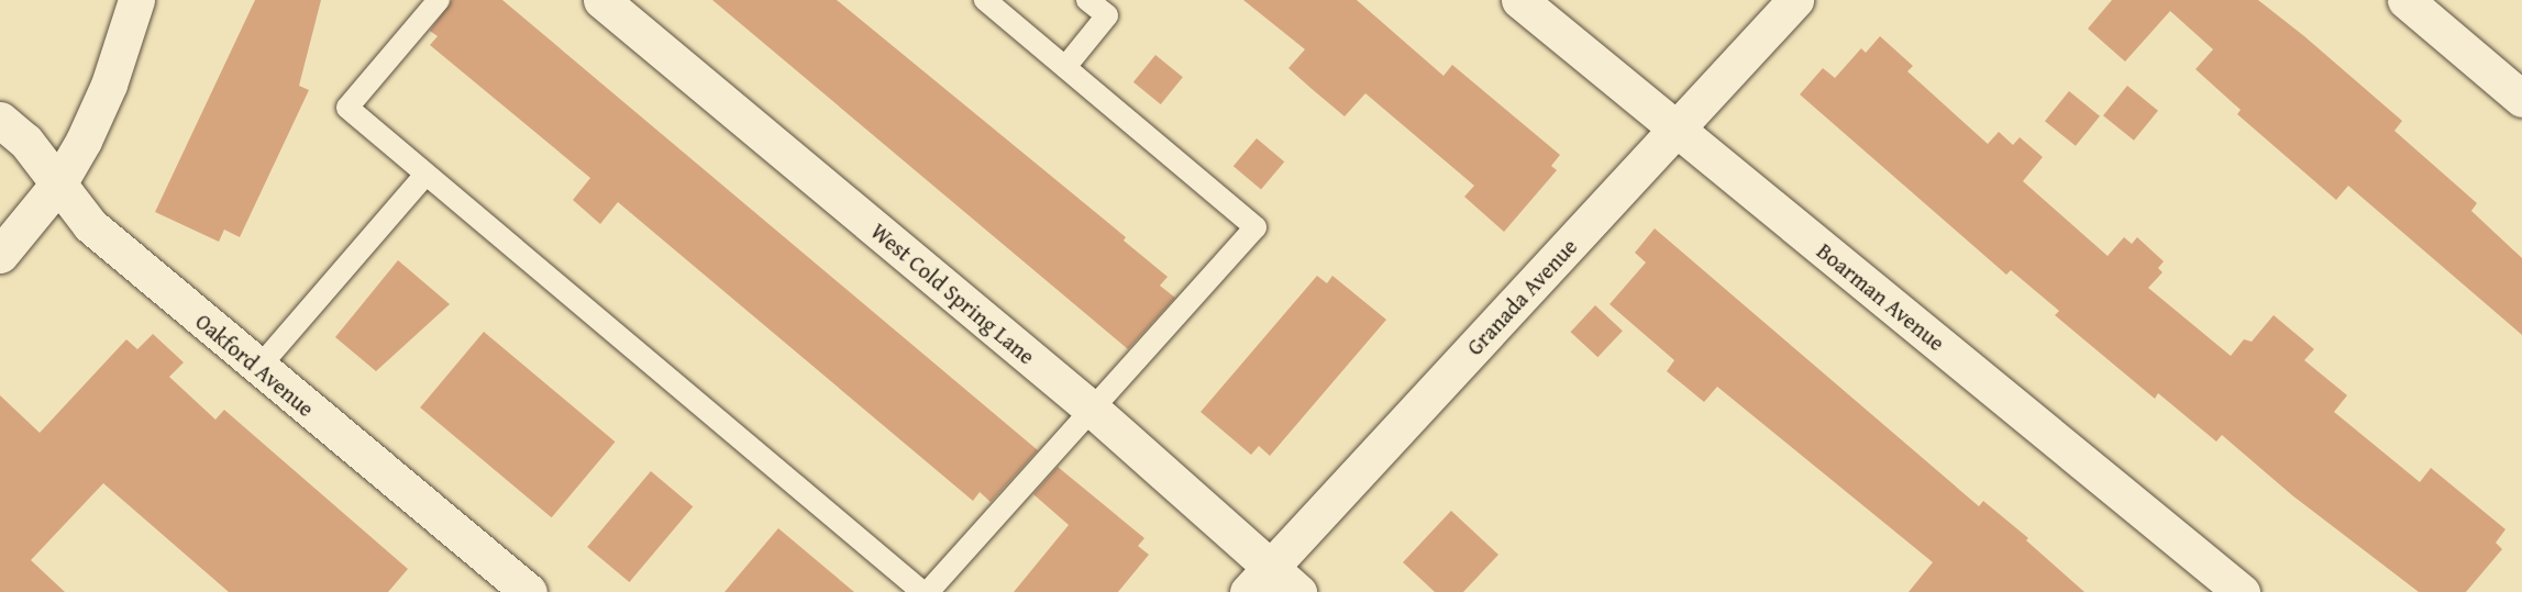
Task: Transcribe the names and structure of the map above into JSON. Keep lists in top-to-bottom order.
{
  "streets": {
    "street": [
      "West Cold Spring Lane",
      "Granada Avenue",
      "Boarman Avenue",
      "Oakford Avenue"
    ]
  },
  "crossings": [
    ["West Cold Spring Lane", "Granada Avenue"],
    ["Granada Avenue", "Boarman Avenue"]
  ]
}
